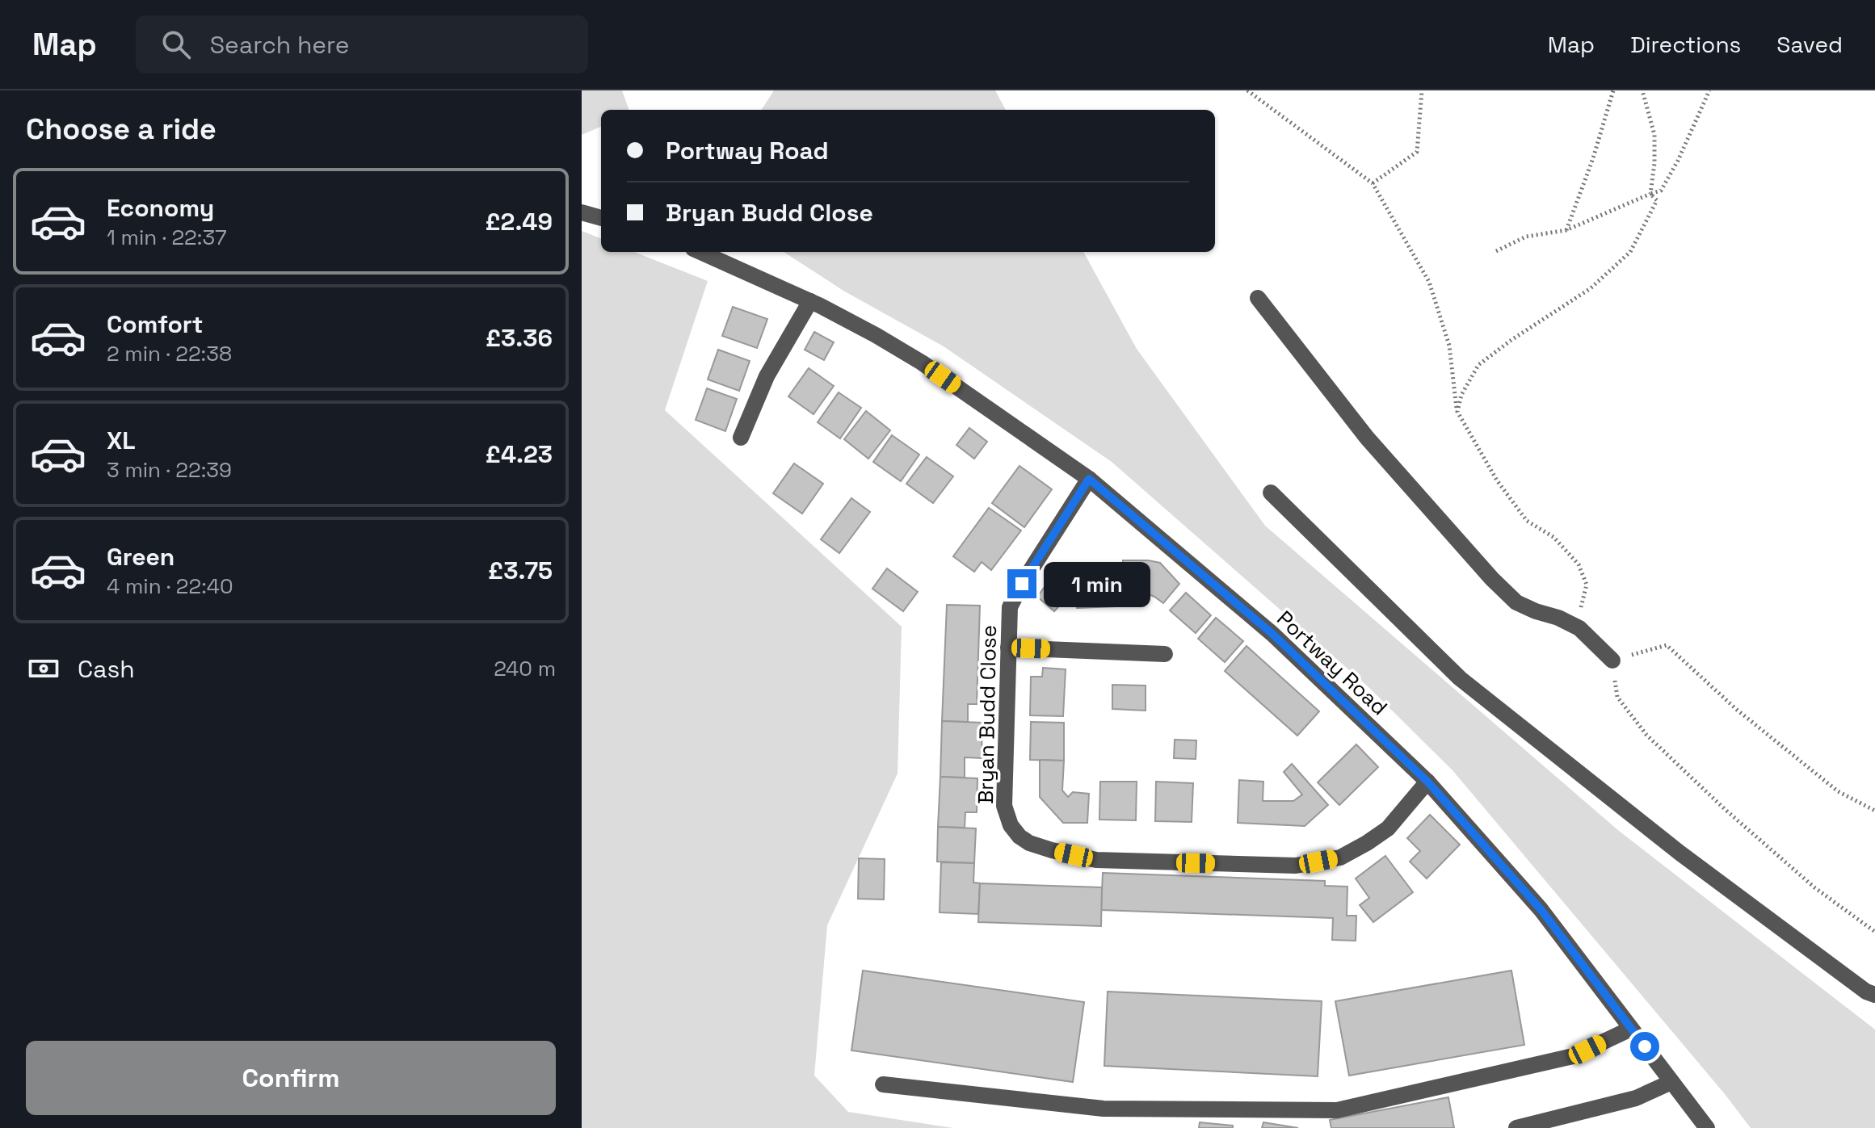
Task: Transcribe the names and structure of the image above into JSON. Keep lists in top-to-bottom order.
{
  "streets": {
    "street": ["Portway Road", "Bryan Budd Close"]
  },
  "crossings": [
    ["Portway Road", "Bryan Budd Close"]
  ],
  "page": {
    "header": "Map",
    "search": "Search here",
    "nav": ["Map", "Directions", "Saved"],
    "heading": "Choose a ride",
    "banner": ["Portway Road", "Bryan Budd Close"],
    "list": [
      {
        "name": "Economy",
        "note": "1 min · 22:37",
        "value": "£2.49"
      },
      {
        "name": "Comfort",
        "note": "2 min · 22:38",
        "value": "£3.36"
      },
      {
        "name": "XL",
        "note": "3 min · 22:39",
        "value": "£4.23"
      },
      {
        "name": "Green",
        "note": "4 min · 22:40",
        "value": "£3.75"
      }
    ],
    "bubble": "1 min",
    "pay": ["Cash", "240 m"],
    "buttons": "Confirm"
  }
}
